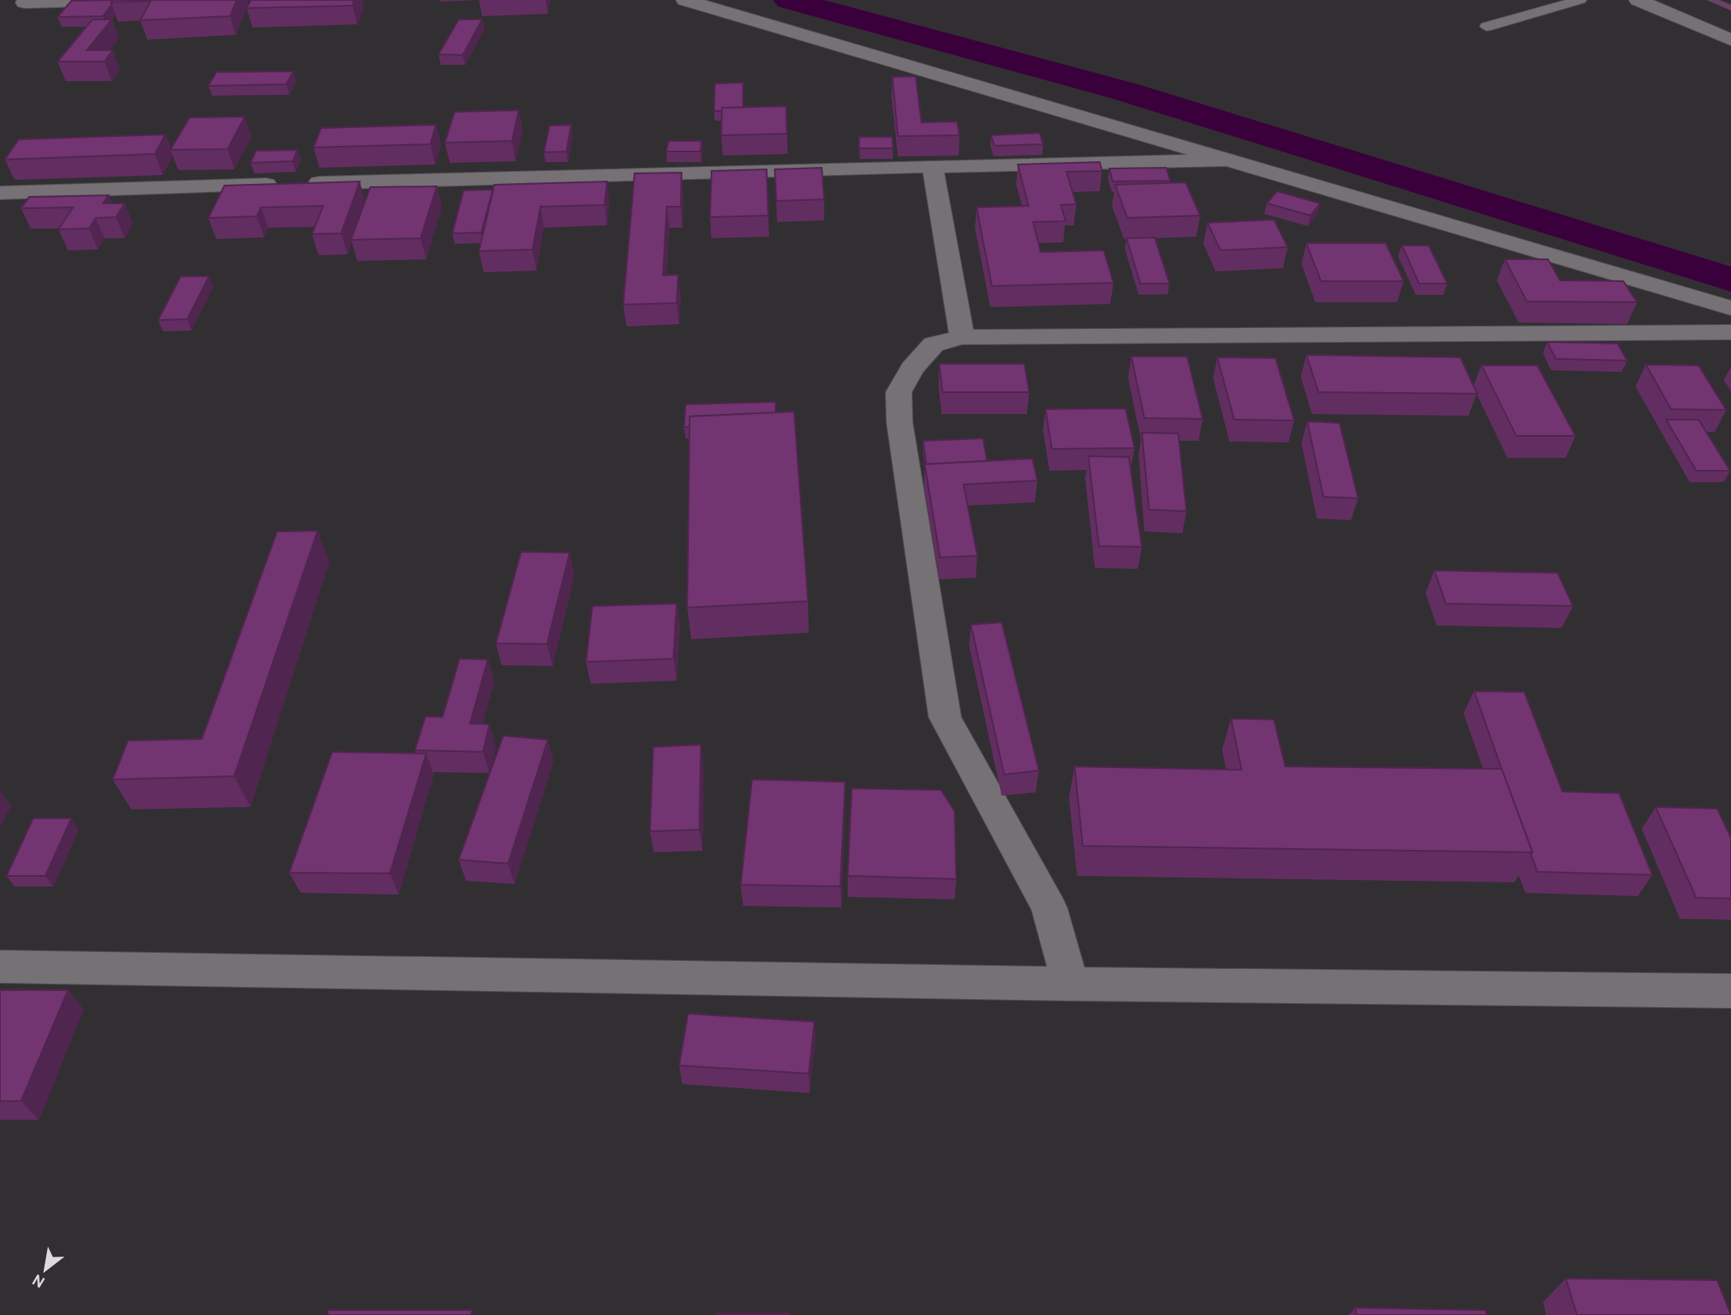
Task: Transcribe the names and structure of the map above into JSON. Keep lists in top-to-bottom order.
{
  "north": "bottom left"
}
